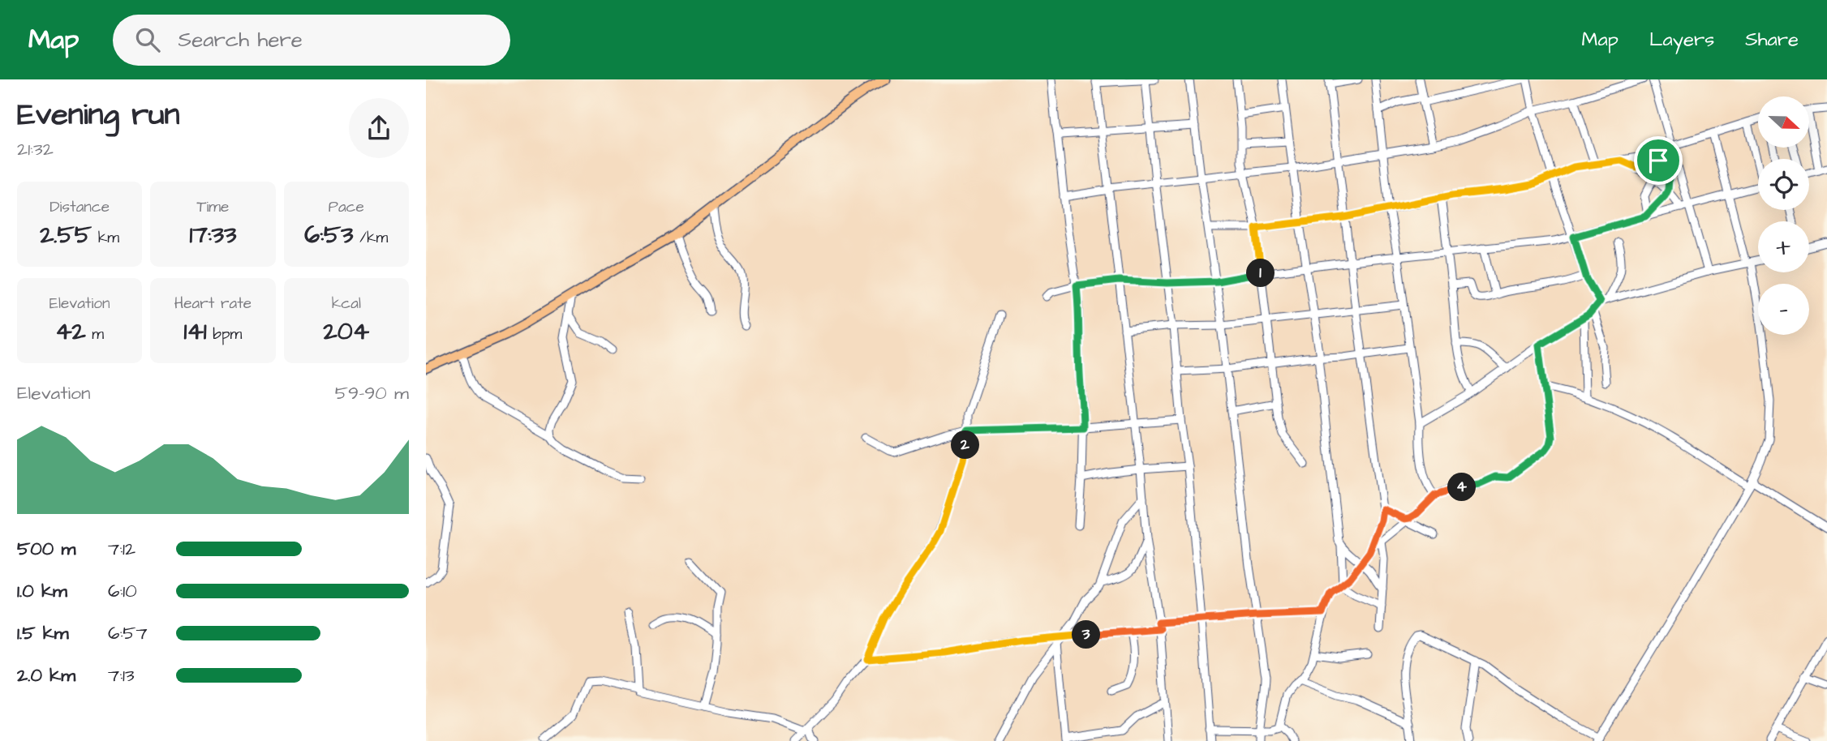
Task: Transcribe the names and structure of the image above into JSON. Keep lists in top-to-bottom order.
{
  "north": "right",
  "page": {
    "header": "Map",
    "search": "Search here",
    "nav": ["Map", "Layers", "Share"],
    "heading": ["Evening run", "21:32"],
    "map_buttons": ["+", "−"],
    "stats": [
      ["Distance", "2.55 km"],
      ["Time", "17:33"],
      ["Pace", "6:53 /km"],
      ["Elevation", "42 m"],
      ["Heart rate", "141 bpm"],
      ["kcal", "204"]
    ],
    "pins": [
      "1",
      "2",
      "4",
      "3"
    ],
    "chart": ["Elevation", "59–90 m"],
    "list": [
      {
        "name": "500 m",
        "note": "7:12"
      },
      {
        "name": "1.0 km",
        "note": "6:10"
      },
      {
        "name": "1.5 km",
        "note": "6:57"
      },
      {
        "name": "2.0 km",
        "note": "7:13"
      }
    ]
  }
}
